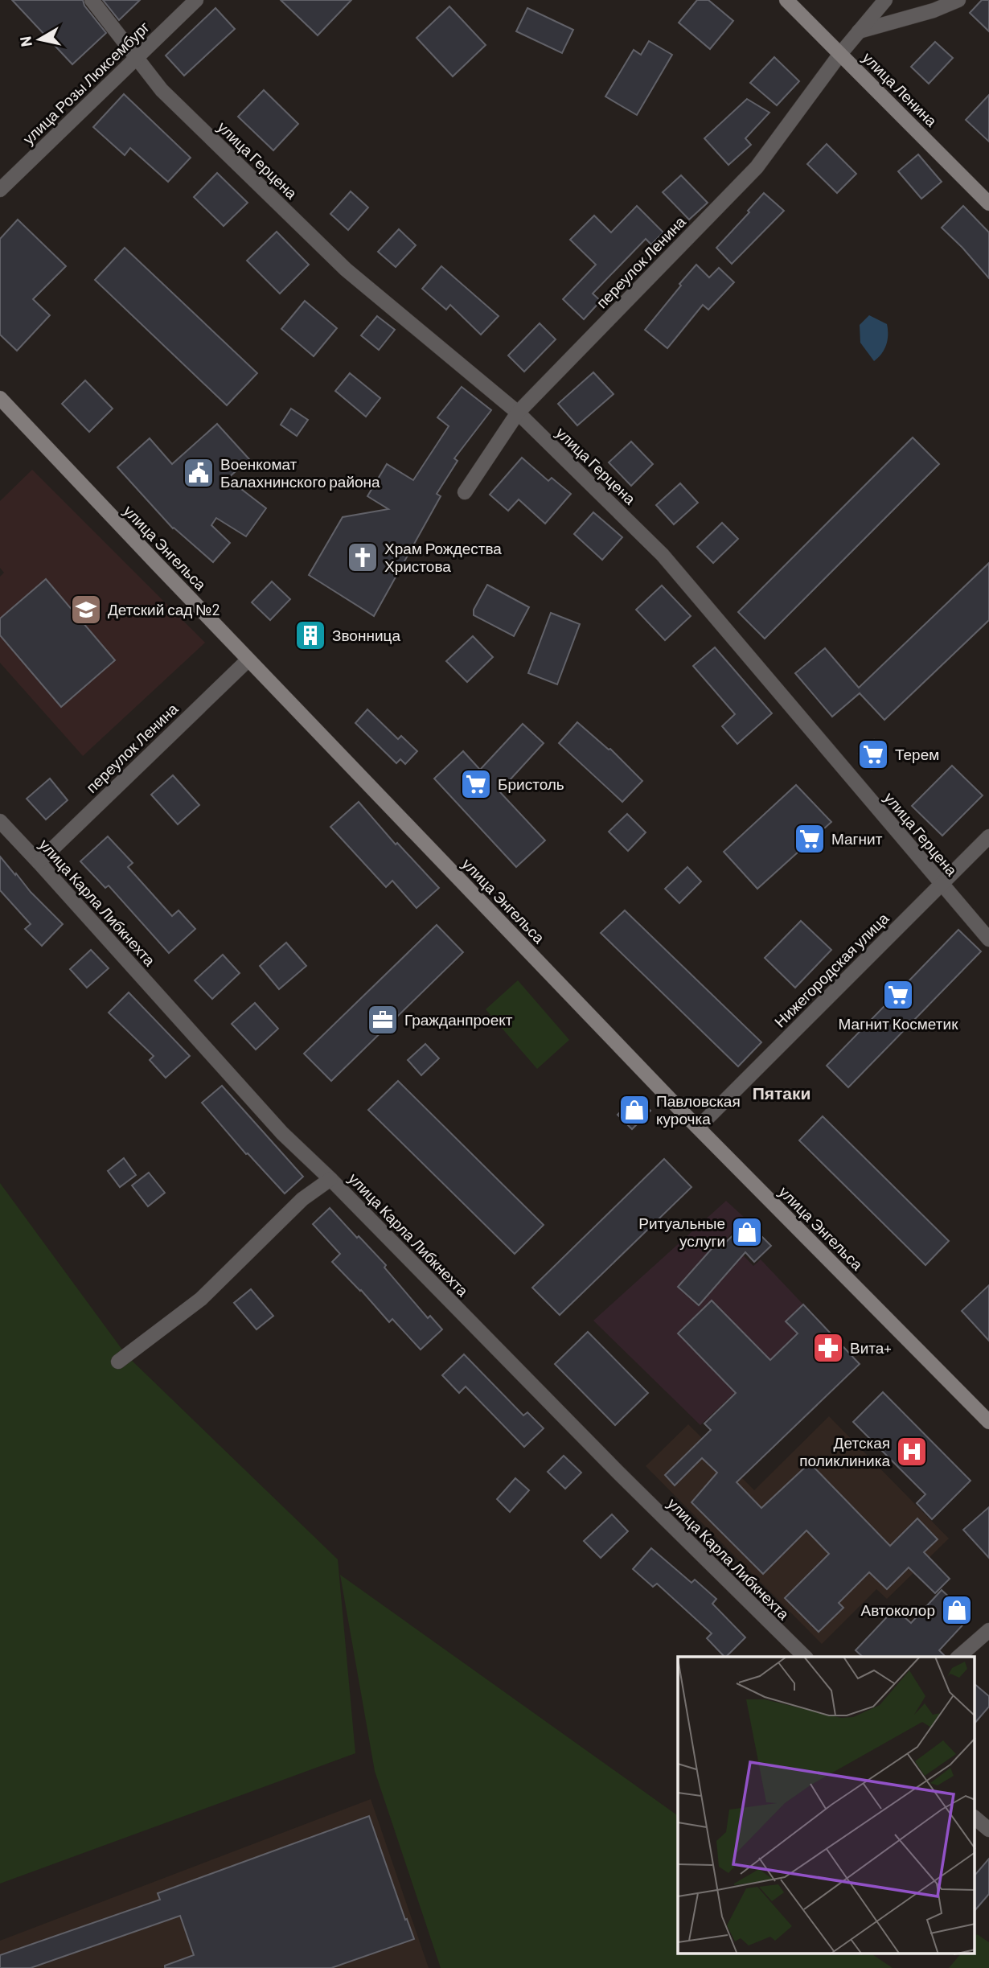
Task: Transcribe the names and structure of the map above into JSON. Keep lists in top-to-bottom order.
{
  "streets": {
    "main road": ["улица Ленина", "улица Энгельса"],
    "street": [
      "улица Розы Люксембург",
      "улица Герцена",
      "переулок Ленина",
      "улица Карла Либкнехта",
      "Нижегородская улица"
    ]
  },
  "crossings": [
    ["улица Розы Люксембург", "улица Герцена"],
    ["улица Ленина", "переулок Ленина"],
    ["улица Герцена", "переулок Ленина"],
    ["улица Герцена", "Нижегородская улица"],
    ["переулок Ленина", "улица Энгельса"],
    ["переулок Ленина", "улица Карла Либкнехта"],
    ["улица Энгельса", "Нижегородская улица"]
  ],
  "districts": ["Пятаки"],
  "places": {
    "public building": ["Военкомат Балахнинского района"],
    "church": ["Храм Рождества Христова"],
    "school or university": ["Детский сад №2"],
    "building": ["Звонница"],
    "supermarket": [
      "Терем",
      "Бристоль",
      "Магнит",
      "Магнит Косметик"
    ],
    "office": ["Гражданпроект"],
    "shop": ["Павловская курочка", "Ритуальные услуги", "Автоколор"],
    "pharmacy": ["Вита+"],
    "hospital": ["Детская поликлиника"]
  },
  "north": "left"
}
